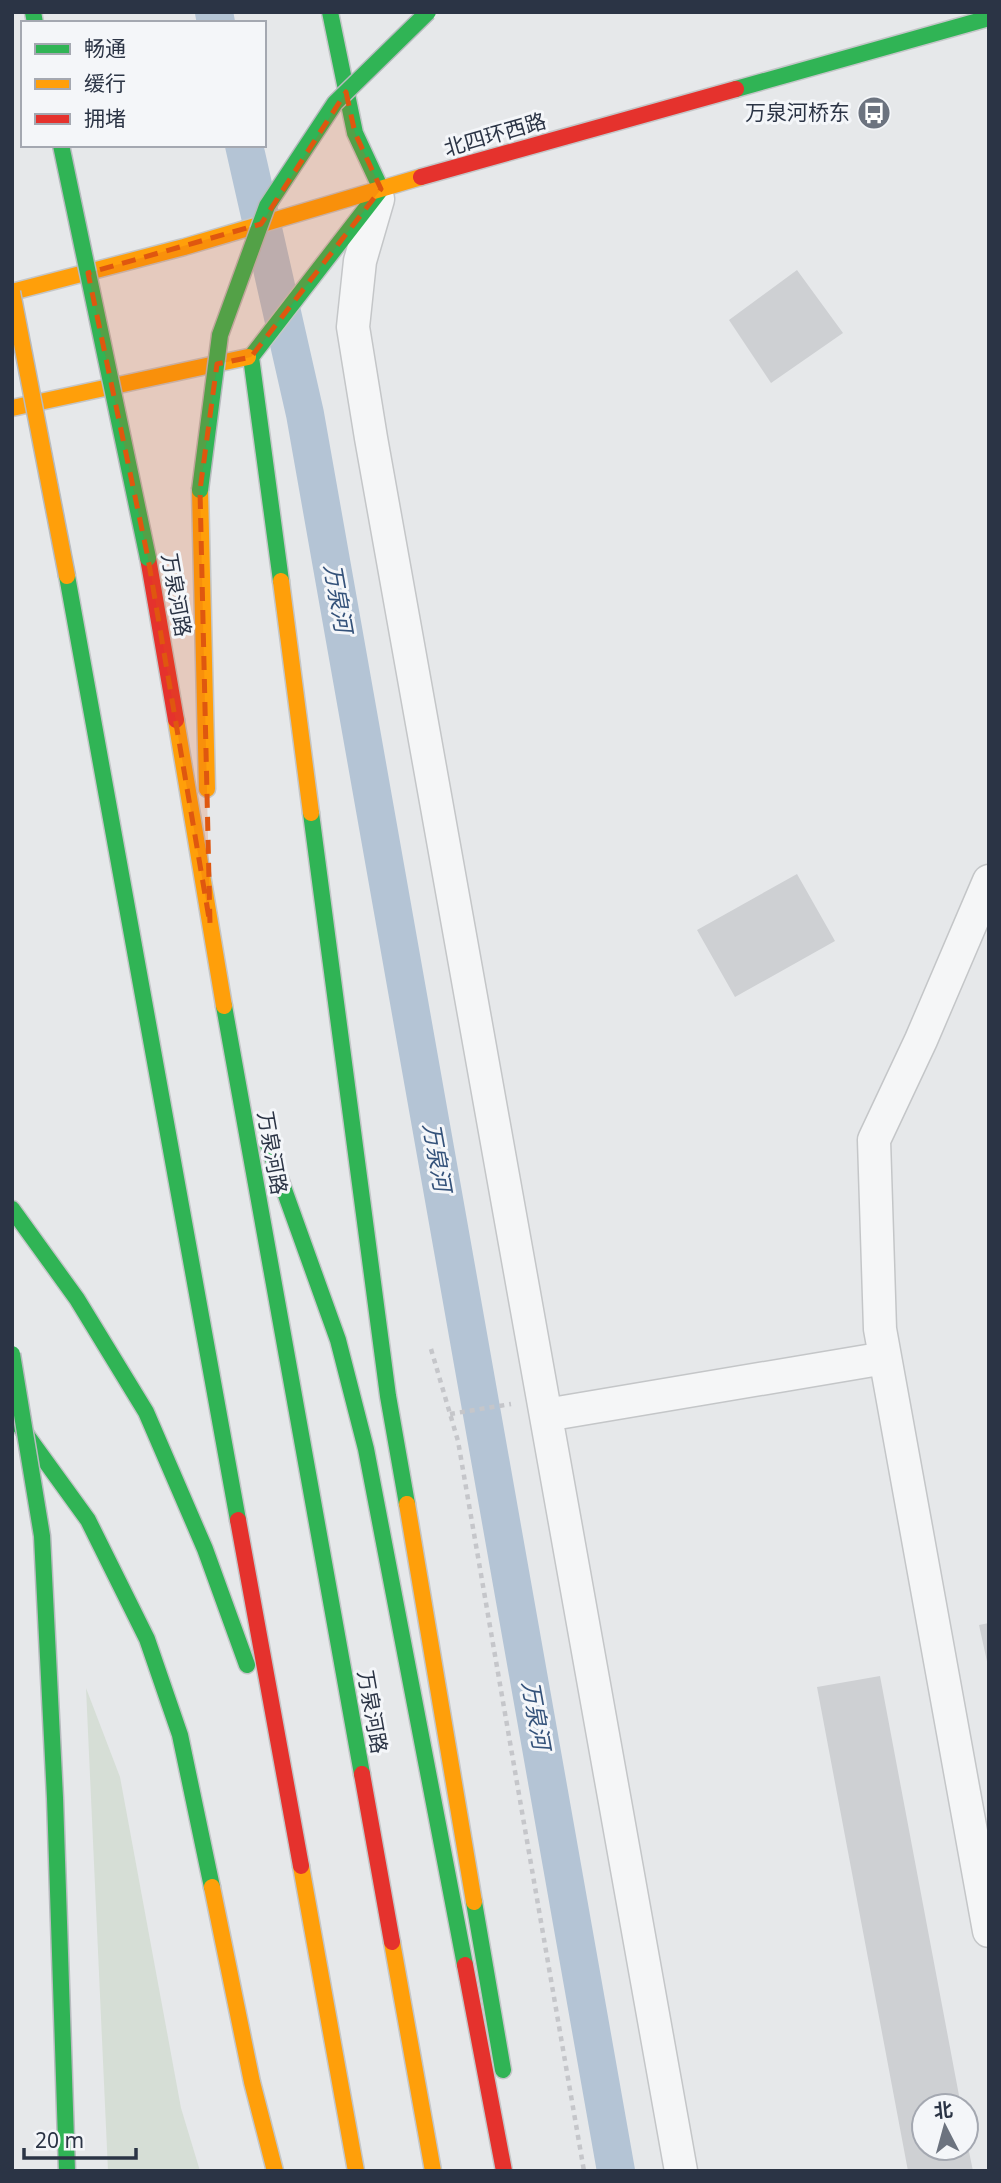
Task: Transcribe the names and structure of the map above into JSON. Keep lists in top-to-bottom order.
{
  "streets": {
    "main road": ["北四环西路", "万泉河路"]
  },
  "water": ["万泉河"],
  "places": {
    "bus stop": ["万泉河桥东"]
  },
  "legend": ["畅通", "缓行", "拥堵"],
  "scale_bar": "20 m",
  "north": "top"
}
